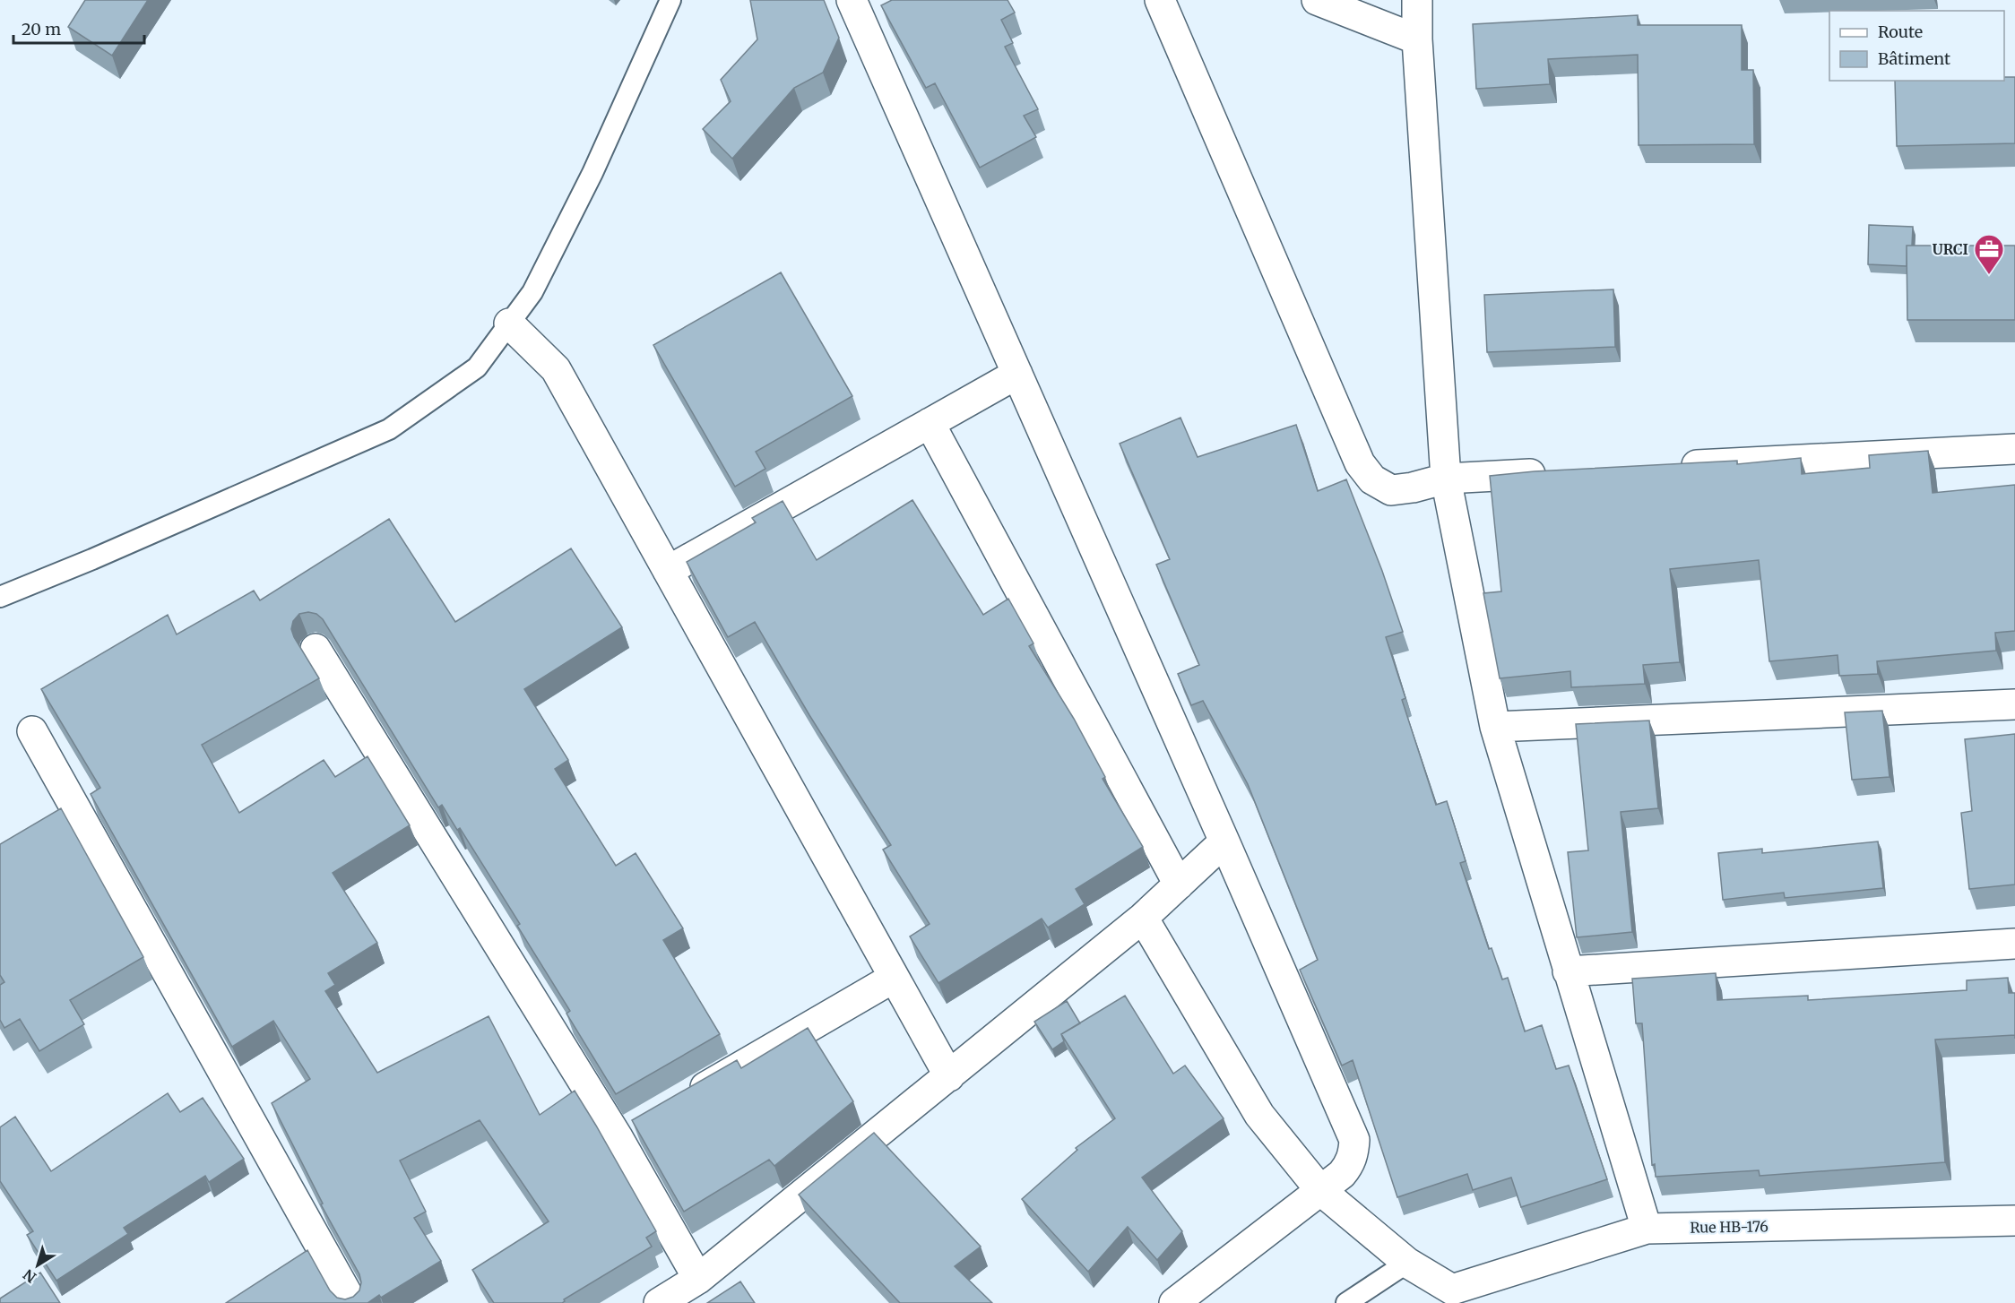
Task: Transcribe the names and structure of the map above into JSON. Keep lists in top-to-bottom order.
{
  "streets": {
    "street": ["Rue HB-176"]
  },
  "places": {
    "office": ["URCI"]
  },
  "legend": ["Route", "Bâtiment"],
  "scale_bar": "20 m",
  "north": "bottom left"
}
